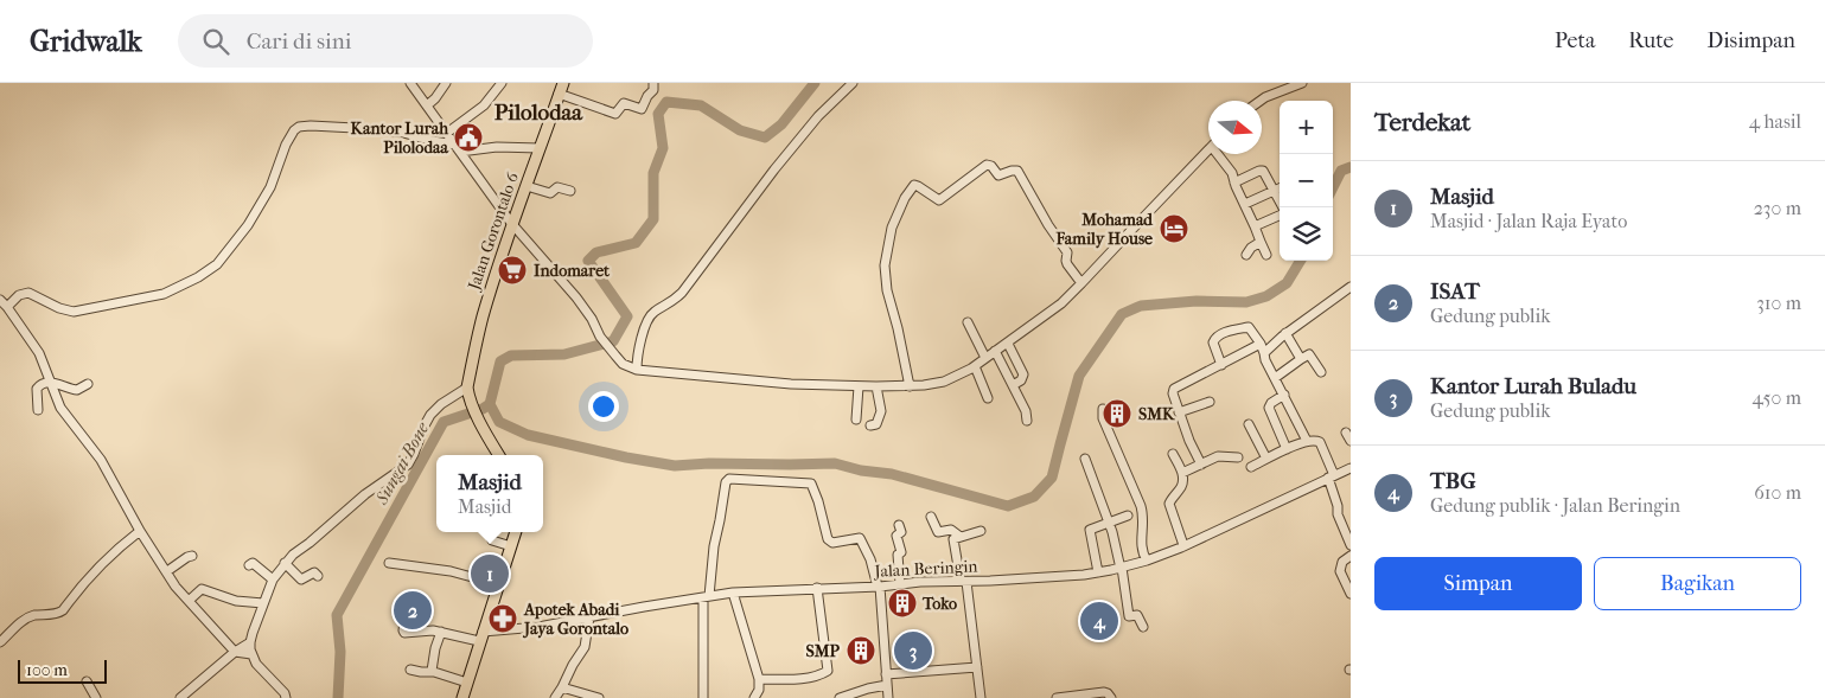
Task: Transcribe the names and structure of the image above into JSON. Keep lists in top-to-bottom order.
{
  "streets": {
    "main road": ["Jalan Gorontalo 6"],
    "street": ["Jalan Beringin"]
  },
  "districts": ["Pilolodaa"],
  "water": ["Sungai Bone"],
  "places": {
    "public building": ["Kantor Lurah Pilolodaa"],
    "hotel": ["Mohamad Family House"],
    "supermarket": ["Indomaret"],
    "building": ["SMK", "Toko", "SMP"],
    "pharmacy": ["Apotek Abadi Jaya Gorontalo"]
  },
  "scale_bar": "100 m",
  "north": "right",
  "page": {
    "header": "Gridwalk",
    "search": "Cari di sini",
    "nav": ["Peta", "Rute", "Disimpan"],
    "heading": ["Terdekat", "4 hasil"],
    "map_buttons": ["+", "−"],
    "list": [
      {
        "mark": "1",
        "name": "Masjid",
        "note": "Masjid · Jalan Raja Eyato",
        "value": "230 m"
      },
      {
        "mark": "2",
        "name": "ISAT",
        "note": "Gedung publik",
        "value": "310 m"
      },
      {
        "mark": "3",
        "name": "Kantor Lurah Buladu",
        "note": "Gedung publik",
        "value": "450 m"
      },
      {
        "mark": "4",
        "name": "TBG",
        "note": "Gedung publik · Jalan Beringin",
        "value": "610 m"
      }
    ],
    "popup": ["Masjid", "Masjid"],
    "buttons": ["Simpan", "Bagikan"],
    "pins": [
      "1",
      "2",
      "4",
      "3"
    ],
    "scale": "100 m"
  }
}
